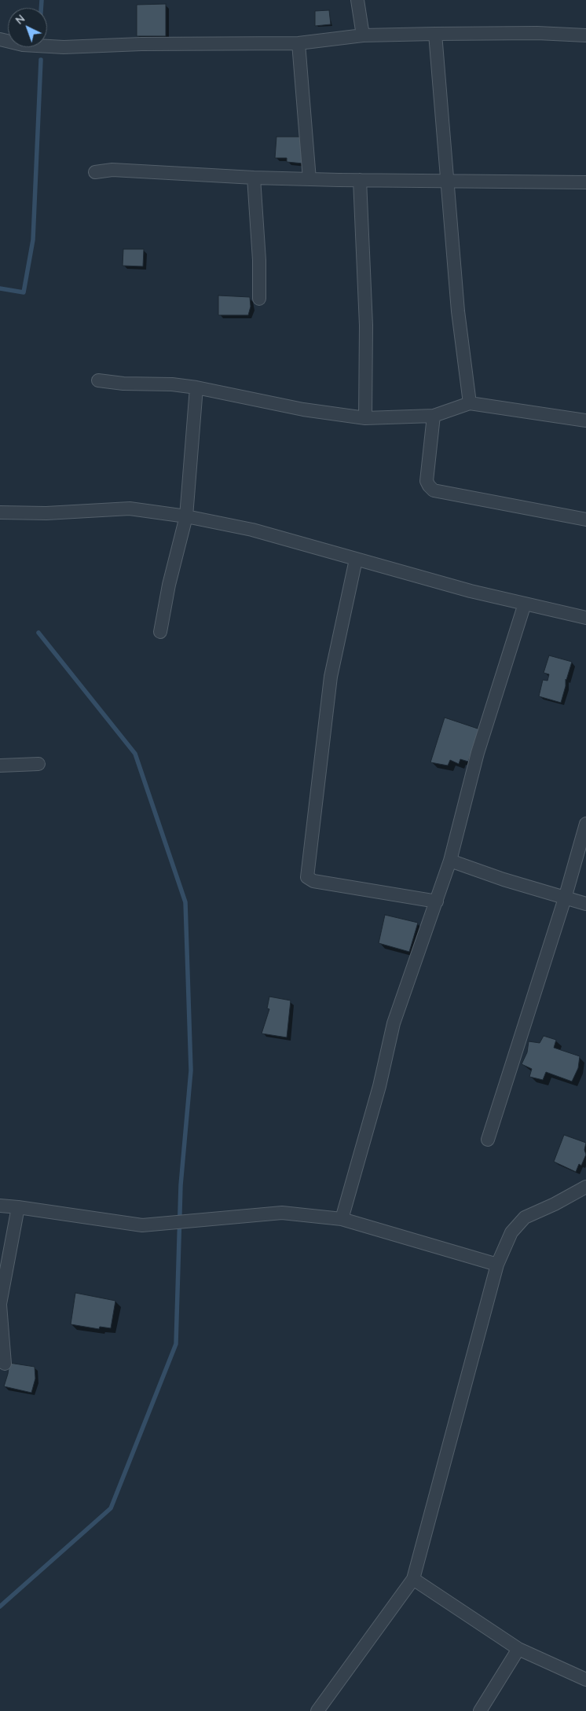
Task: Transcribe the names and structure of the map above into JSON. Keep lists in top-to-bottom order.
{
  "north": "top left"
}
